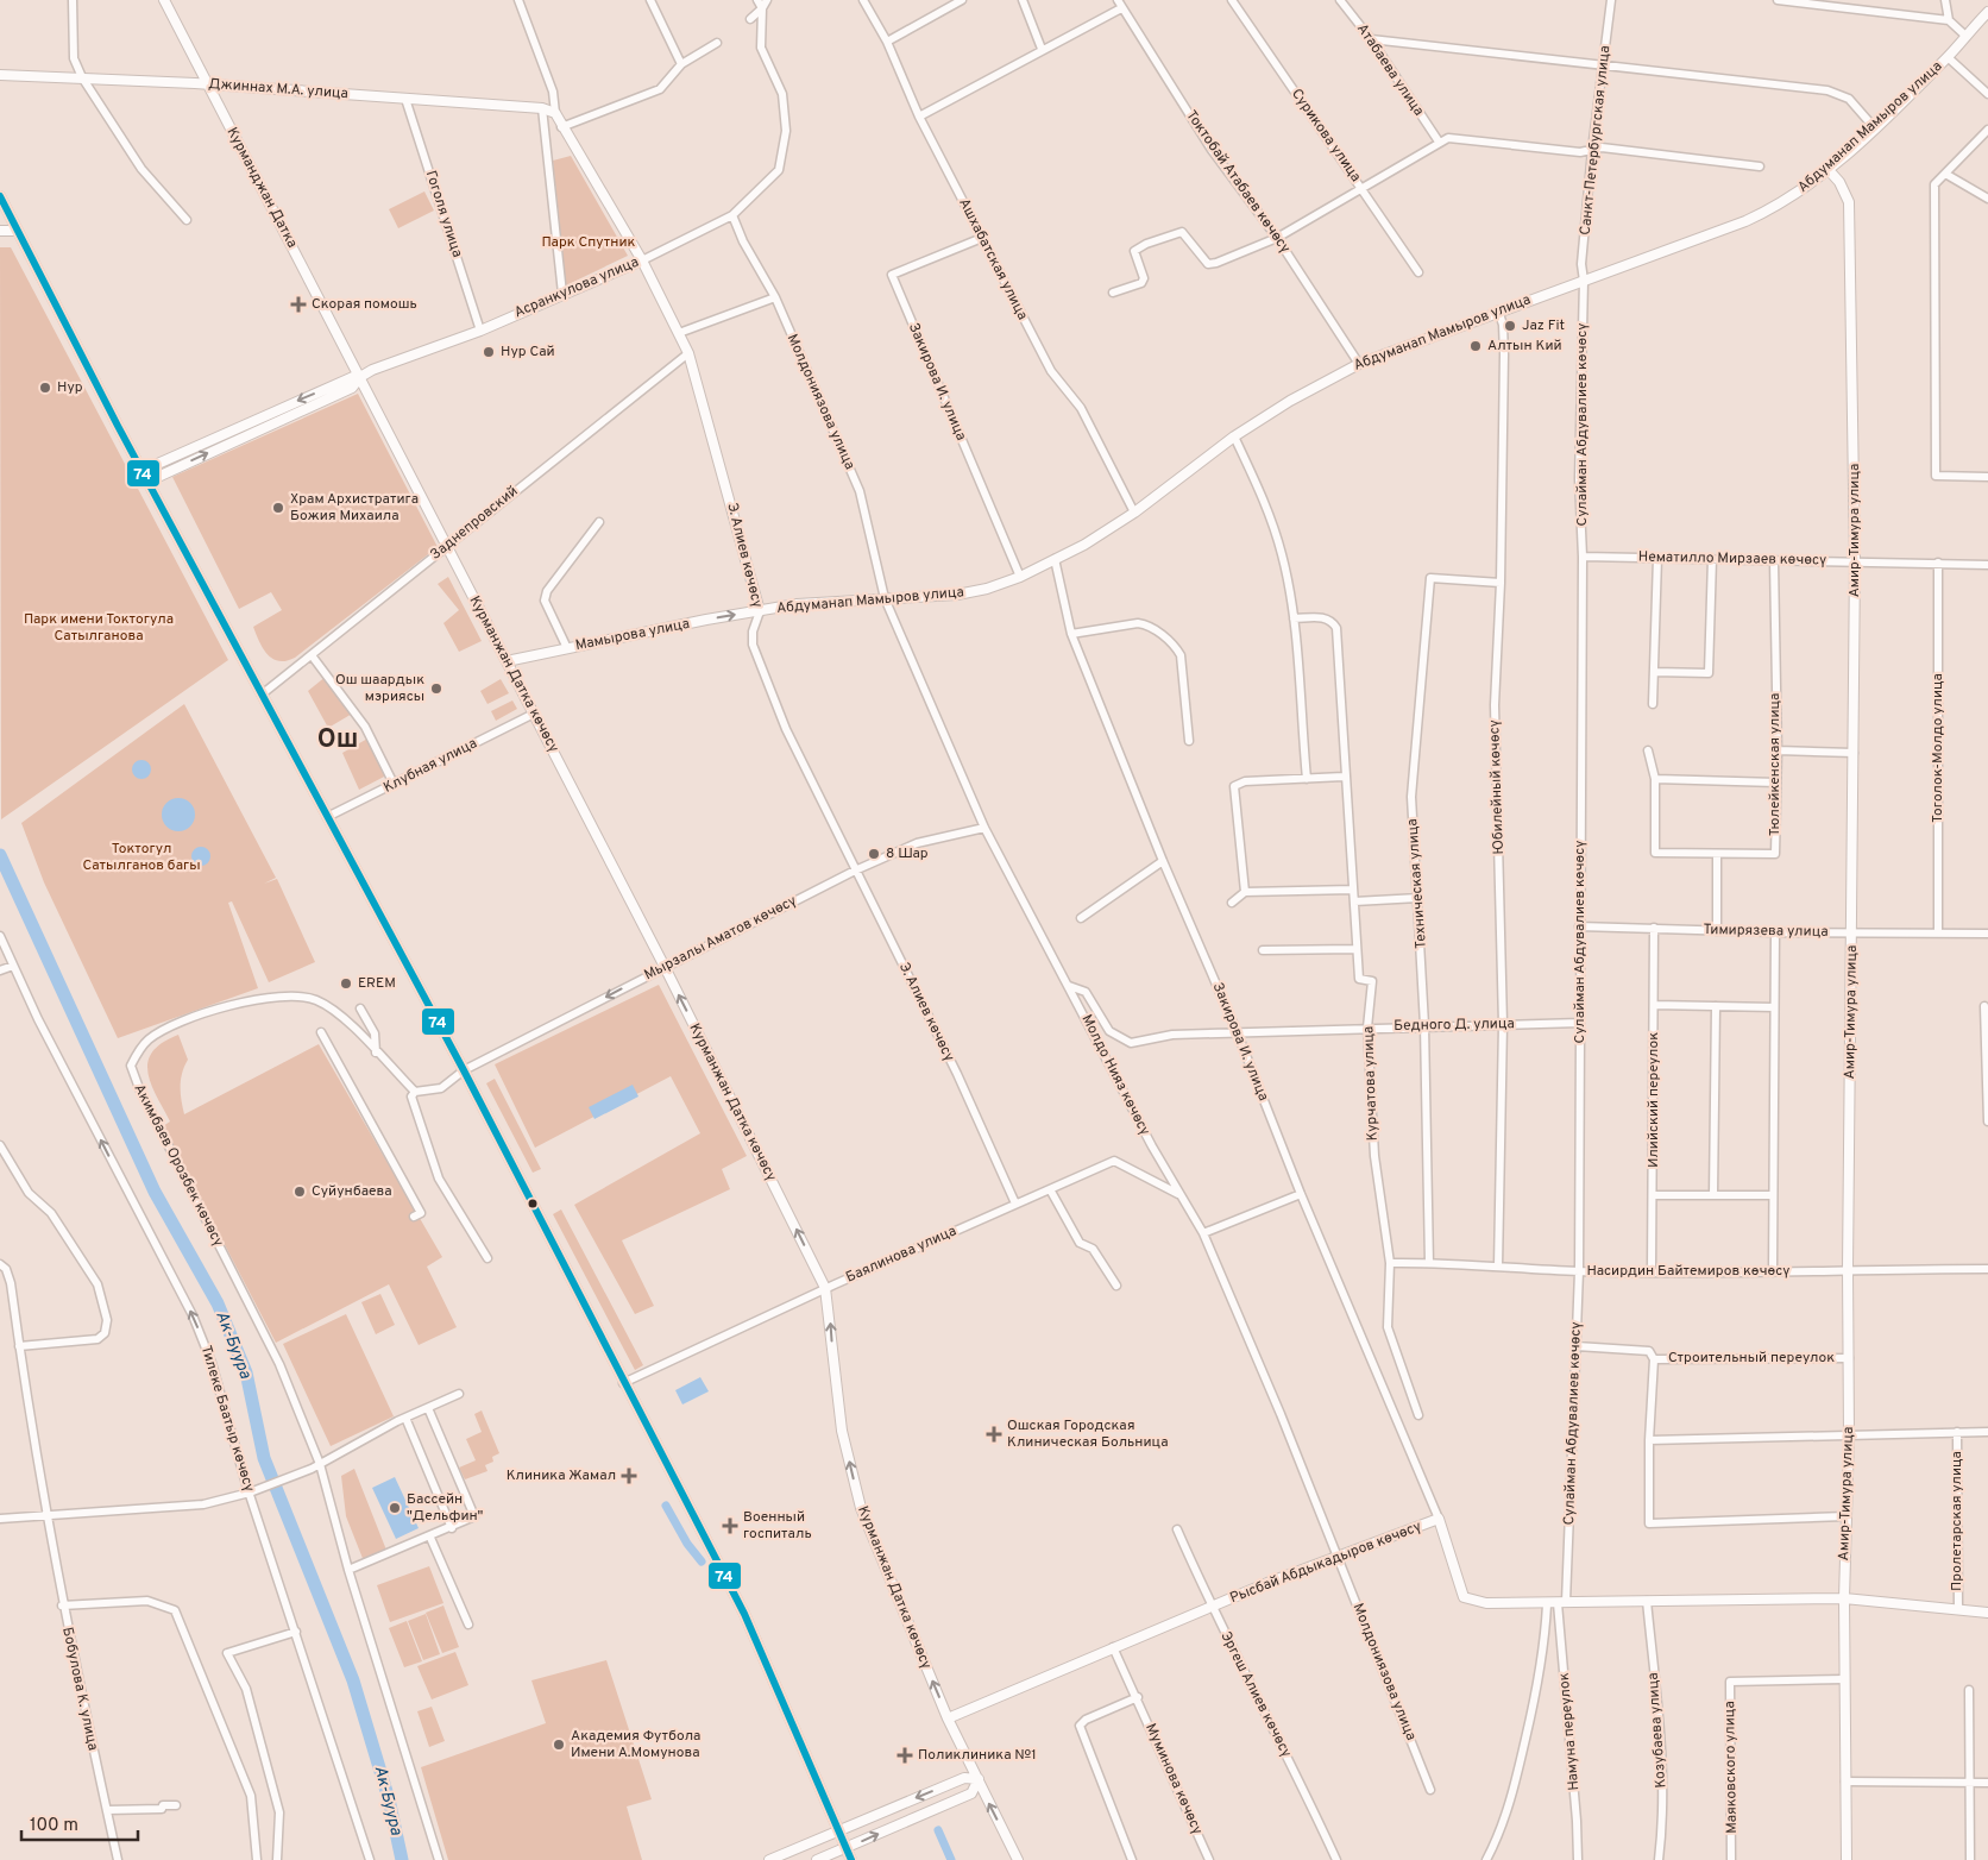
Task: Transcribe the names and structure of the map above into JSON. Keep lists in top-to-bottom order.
{
  "streets": {
    "main road": [
      "Джиннах М.А. улица",
      "Абдуманап Мамыров улица",
      "Курманджан Датка",
      "Асранкулова улица",
      "Амир-Тимура улица",
      "Э. Алиев көчөсү",
      "Мамырова улица",
      "Курманжан Датка көчөсү",
      "Рысбай Абдыкадыров көчөсү"
    ],
    "street": [
      "Атабаева улица",
      "Сурикова улица",
      "Санкт-Петербургская улица",
      "Токтобай Атабаев көчөсү",
      "Гоголя улица",
      "Ашхабатская улица",
      "Закирова И. улица",
      "Молдониязова улица",
      "Сулайман Абдувалиев көчөсү",
      "Заднепровский",
      "Нематилло Мирзаев көчөсү",
      "Тоголок-Молдо улица",
      "Тюлейкенская улица",
      "Клубная улица",
      "Юбилейный көчөсү",
      "Техническая улица",
      "Тимирязева улица",
      "Мырзалы Аматов көчөсү",
      "Бедного Д. улица",
      "Молдо Нияз көчөсү",
      "Курчатова улица",
      "Илийский переулок",
      "Акимбаев Орозбек көчөсү",
      "Баялинова улица",
      "Насирдин Байтемиров көчөсү",
      "Строительный переулок",
      "Тилеке Баатыр көчөсү",
      "Пролетарская улица",
      "Бобулова К. улица",
      "Эргеш Алиев көчөсү",
      "Козубаева улица",
      "Намуна переулок",
      "Маяковского улица",
      "Муминова көчөсү"
    ]
  },
  "crossings": [
    ["Джиннах М.А. улица", "Курманджан Датка"],
    ["Джиннах М.А. улица", "Гоголя улица"],
    ["Джиннах М.А. улица", "Э. Алиев көчөсү"],
    ["Абдуманап Мамыров улица", "Санкт-Петербургская улица"],
    ["Абдуманап Мамыров улица", "Токтобай Атабаев көчөсү"],
    ["Абдуманап Мамыров улица", "Ашхабатская улица"],
    ["Абдуманап Мамыров улица", "Закирова И. улица"],
    ["Абдуманап Мамыров улица", "Молдониязова улица"],
    ["Абдуманап Мамыров улица", "Сулайман Абдувалиев көчөсү"],
    ["Абдуманап Мамыров улица", "Амир-Тимура улица"],
    ["Абдуманап Мамыров улица", "Э. Алиев көчөсү"],
    ["Абдуманап Мамыров улица", "Мамырова улица"],
    ["Абдуманап Мамыров улица", "Юбилейный көчөсү"],
    ["Абдуманап Мамыров улица", "Молдо Нияз көчөсү"],
    ["Санкт-Петербургская улица", "Сулайман Абдувалиев көчөсү"],
    ["Курманджан Датка", "Асранкулова улица"],
    ["Курманджан Датка", "Курманжан Датка көчөсү"],
    ["Гоголя улица", "Асранкулова улица"],
    ["Ашхабатская улица", "Закирова И. улица"],
    ["Асранкулова улица", "Молдониязова улица"],
    ["Асранкулова улица", "Э. Алиев көчөсү"],
    ["Асранкулова улица", "Курманжан Датка көчөсү"],
    ["Закирова И. улица", "Бедного Д. улица"],
    ["Закирова И. улица", "Рысбай Абдыкадыров көчөсү"],
    ["Молдониязова улица", "Молдо Нияз көчөсү"],
    ["Молдониязова улица", "Рысбай Абдыкадыров көчөсү"],
    ["Сулайман Абдувалиев көчөсү", "Нематилло Мирзаев көчөсү"],
    ["Сулайман Абдувалиев көчөсү", "Тимирязева улица"],
    ["Сулайман Абдувалиев көчөсү", "Бедного Д. улица"],
    ["Сулайман Абдувалиев көчөсү", "Насирдин Байтемиров көчөсү"],
    ["Сулайман Абдувалиев көчөсү", "Рысбай Абдыкадыров көчөсү"],
    ["Сулайман Абдувалиев көчөсү", "Намуна переулок"],
    ["Заднепровский", "Э. Алиев көчөсү"],
    ["Заднепровский", "Курманжан Датка көчөсү"],
    ["Амир-Тимура улица", "Нематилло Мирзаев көчөсү"],
    ["Амир-Тимура улица", "Тимирязева улица"],
    ["Амир-Тимура улица", "Насирдин Байтемиров көчөсү"],
    ["Амир-Тимура улица", "Строительный переулок"],
    ["Амир-Тимура улица", "Рысбай Абдыкадыров көчөсү"],
    ["Амир-Тимура улица", "Маяковского улица"],
    ["Э. Алиев көчөсү", "Мамырова улица"],
    ["Э. Алиев көчөсү", "Мырзалы Аматов көчөсү"],
    ["Э. Алиев көчөсү", "Баялинова улица"],
    ["Нематилло Мирзаев көчөсү", "Тоголок-Молдо улица"],
    ["Нематилло Мирзаев көчөсү", "Тюлейкенская улица"],
    ["Мамырова улица", "Курманжан Датка көчөсү"],
    ["Курманжан Датка көчөсү", "Клубная улица"],
    ["Курманжан Датка көчөсү", "Мырзалы Аматов көчөсү"],
    ["Курманжан Датка көчөсү", "Баялинова улица"],
    ["Курманжан Датка көчөсү", "Рысбай Абдыкадыров көчөсү"],
    ["Тоголок-Молдо улица", "Тимирязева улица"],
    ["Юбилейный көчөсү", "Техническая улица"],
    ["Юбилейный көчөсү", "Бедного Д. улица"],
    ["Юбилейный көчөсү", "Насирдин Байтемиров көчөсү"],
    ["Техническая улица", "Бедного Д. улица"],
    ["Техническая улица", "Насирдин Байтемиров көчөсү"],
    ["Тимирязева улица", "Илийский переулок"],
    ["Мырзалы Аматов көчөсү", "Молдо Нияз көчөсү"],
    ["Бедного Д. улица", "Молдо Нияз көчөсү"],
    ["Бедного Д. улица", "Курчатова улица"],
    ["Молдо Нияз көчөсү", "Баялинова улица"],
    ["Молдо Нияз көчөсү", "Рысбай Абдыкадыров көчөсү"],
    ["Курчатова улица", "Насирдин Байтемиров көчөсү"],
    ["Илийский переулок", "Насирдин Байтемиров көчөсү"],
    ["Пролетарская улица", "Рысбай Абдыкадыров көчөсү"],
    ["Рысбай Абдыкадыров көчөсү", "Эргеш Алиев көчөсү"],
    ["Рысбай Абдыкадыров көчөсү", "Козубаева улица"],
    ["Рысбай Абдыкадыров көчөсү", "Намуна переулок"],
    ["Рысбай Абдыкадыров көчөсү", "Муминова көчөсү"]
  ],
  "one_way": [
    "Мамырова улица",
    "Курманжан Датка көчөсү",
    "Мырзалы Аматов көчөсү",
    "Тилеке Баатыр көчөсү"
  ],
  "districts": ["Ош"],
  "water": ["Ак-Буура"],
  "parks": ["Парк Спутник", "Парк имени Токтогула Сатылганова", "Токтогул Сатылганов багы"],
  "places": {
    "health": [
      "Скорая помошь",
      "Ошская Городская Клиническая Больница",
      "Клиника Жамал",
      "Военный госпиталь",
      "Поликлиника №1"
    ],
    "other": [
      "Jaz Fit",
      "Алтын Кий",
      "Нур Сай",
      "Нур",
      "Храм Архистратига Божия Михаила",
      "Ош шаардык мэриясы",
      "8 Шар",
      "EREM",
      "Суйунбаева",
      "Бассейн \"Дельфин\"",
      "Академия Футбола Имени А.Момунова"
    ]
  },
  "lines": ["transit line 74"],
  "scale_bar": "100 m"
}
